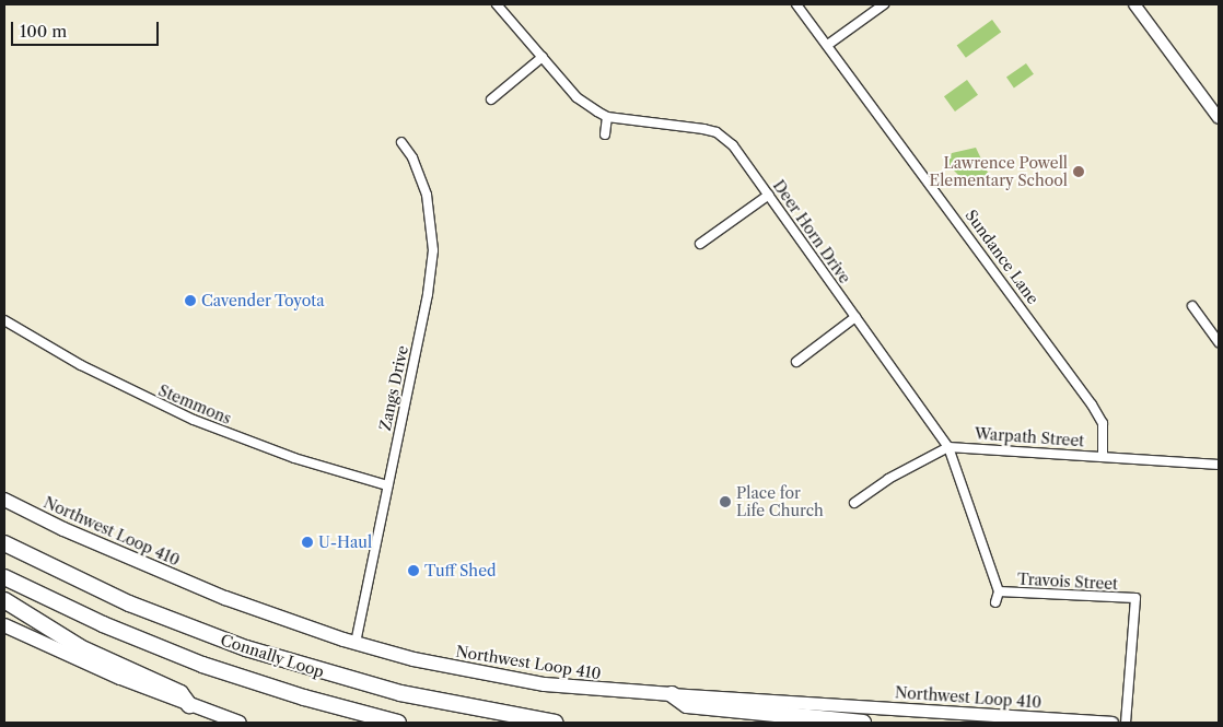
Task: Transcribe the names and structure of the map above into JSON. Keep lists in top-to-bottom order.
{
  "streets": {
    "highway": ["Connally Loop"],
    "main road": ["Northwest Loop 410"],
    "street": [
      "Deer Horn Drive",
      "Sundance Lane",
      "Zangs Drive",
      "Stemmons",
      "Warpath Street",
      "Travois Street"
    ]
  },
  "crossings": [
    ["Deer Horn Drive", "Warpath Street"],
    ["Deer Horn Drive", "Travois Street"],
    ["Sundance Lane", "Warpath Street"],
    ["Zangs Drive", "Stemmons"],
    ["Zangs Drive", "Northwest Loop 410"]
  ],
  "places": [
    "Lawrence Powell Elementary School",
    "Cavender Toyota",
    "Place for Life Church",
    "U-Haul",
    "Tuff Shed"
  ],
  "scale_bar": "100 m"
}
